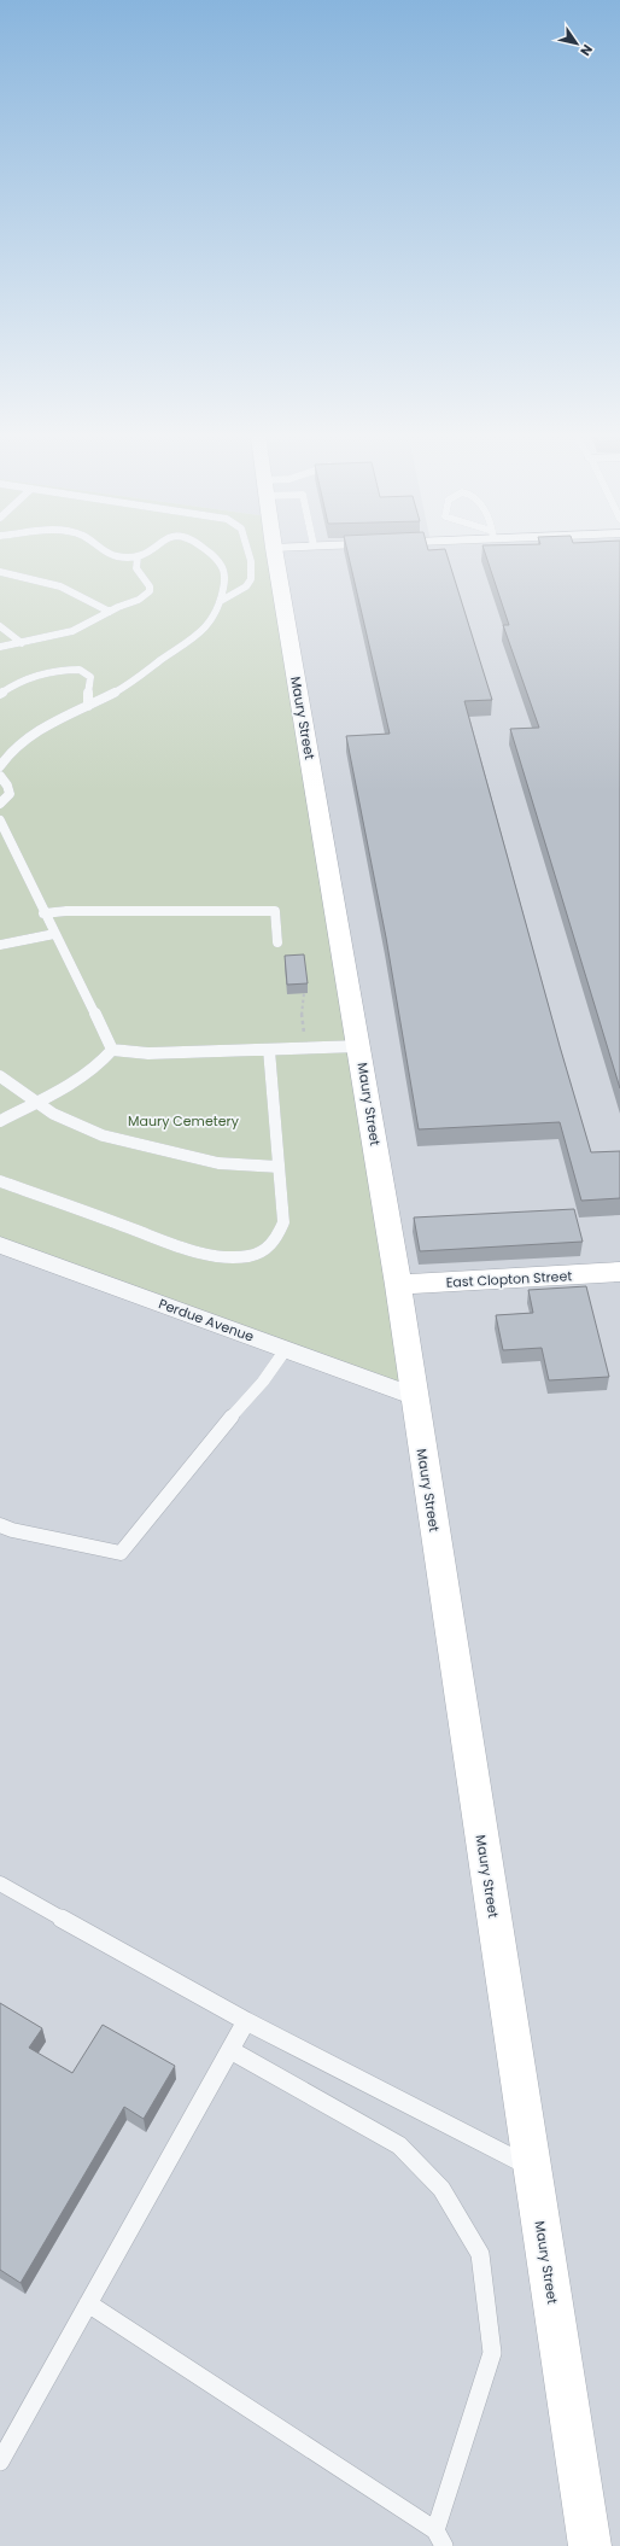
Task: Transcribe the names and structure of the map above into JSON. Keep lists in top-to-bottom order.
{
  "streets": {
    "street": ["Maury Street", "East Clopton Street", "Perdue Avenue"]
  },
  "crossings": [
    ["Maury Street", "East Clopton Street"],
    ["Maury Street", "Perdue Avenue"]
  ],
  "parks": ["Maury Cemetery"],
  "north": "bottom right"
}
